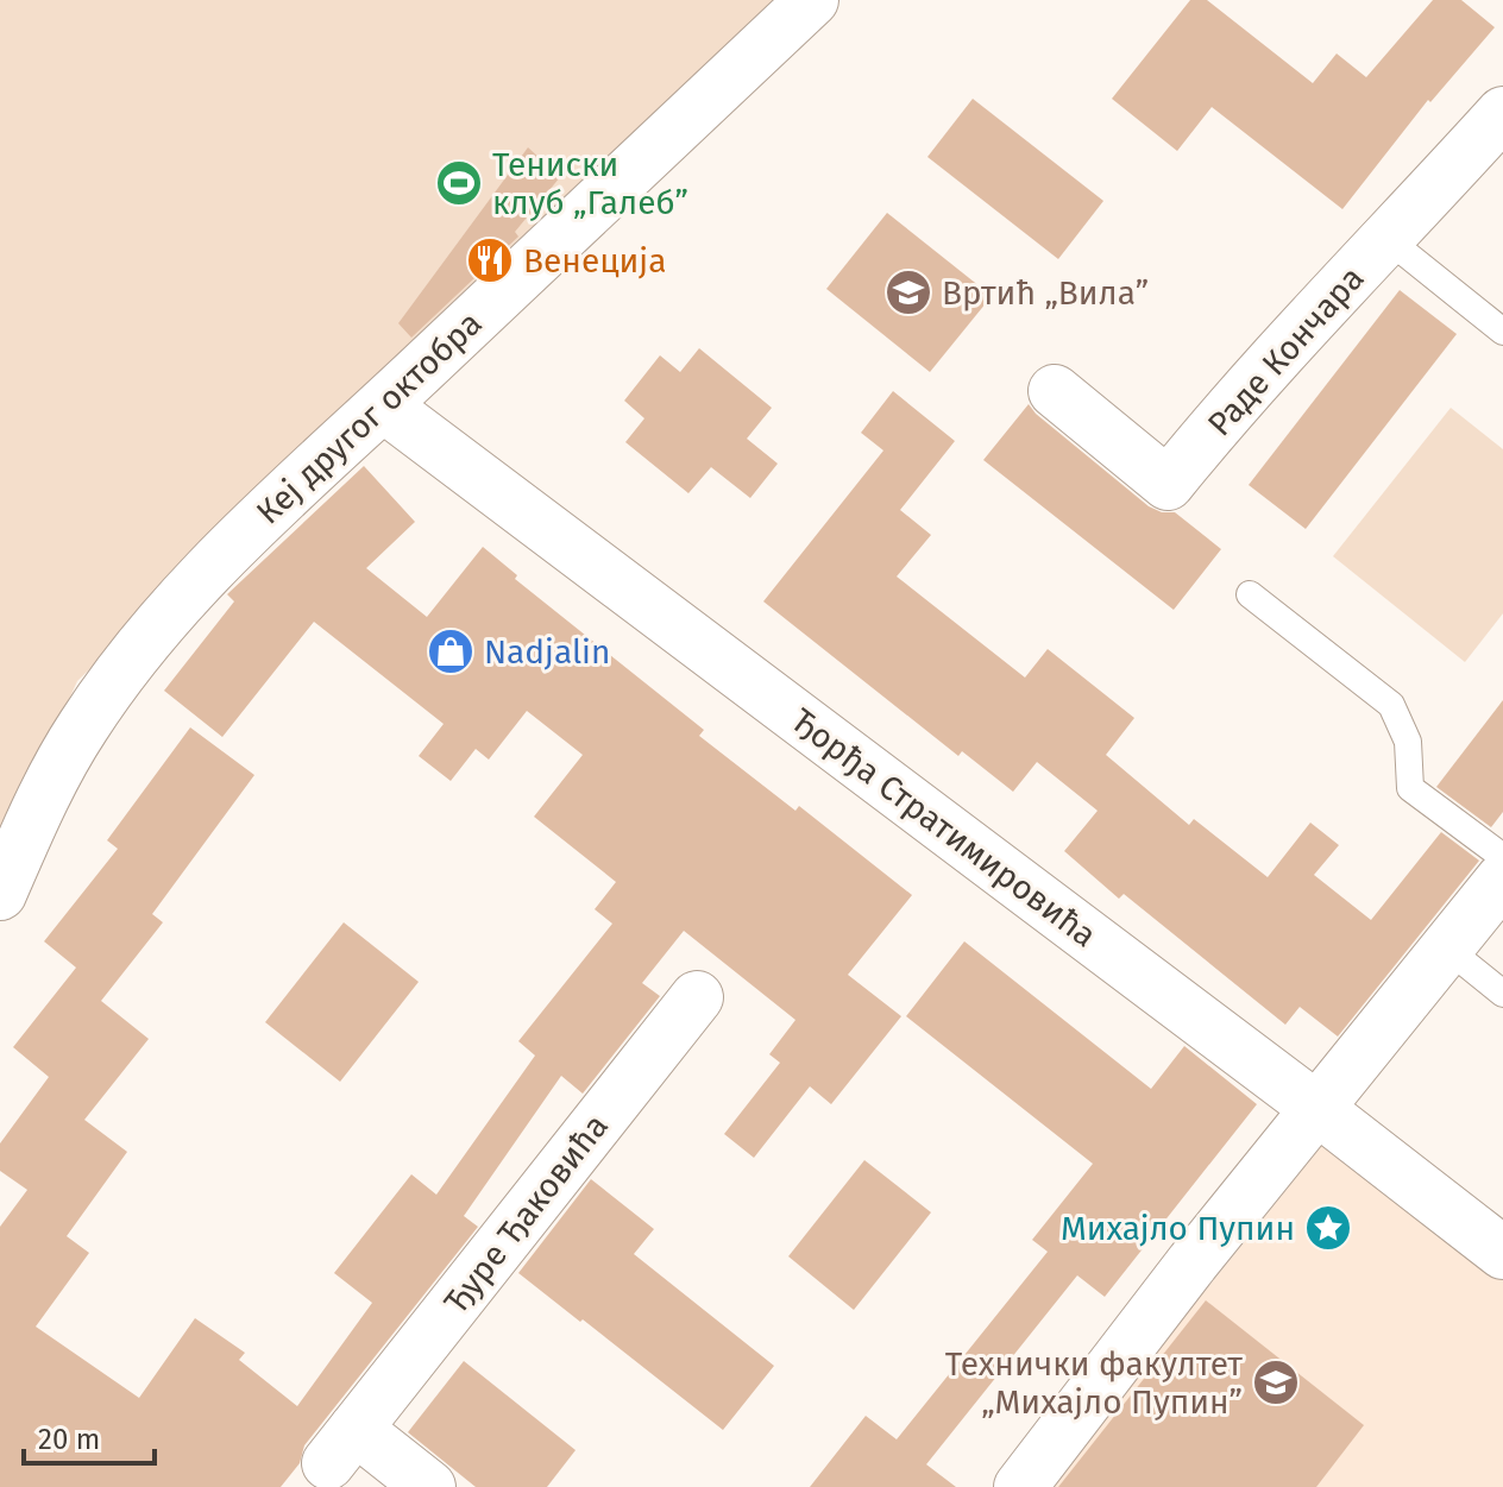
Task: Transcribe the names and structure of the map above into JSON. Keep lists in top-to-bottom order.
{
  "streets": {
    "street": [
      "Раде Кончара",
      "Кеј другог октобра",
      "Ђорђа Стратимировића",
      "Ђуре Ђаковића"
    ]
  },
  "crossings": [
    ["Кеј другог октобра", "Ђорђа Стратимировића"]
  ],
  "places": {
    "sports": ["Тениски клуб „Галеб”"],
    "restaurant": ["Венеција"],
    "school or university": ["Вртић „Вила”", "Технички факултет „Михајло Пупин”"],
    "shop": ["Nadjalin"],
    "place": ["Михајло Пупин"]
  },
  "scale_bar": "20 m"
}
